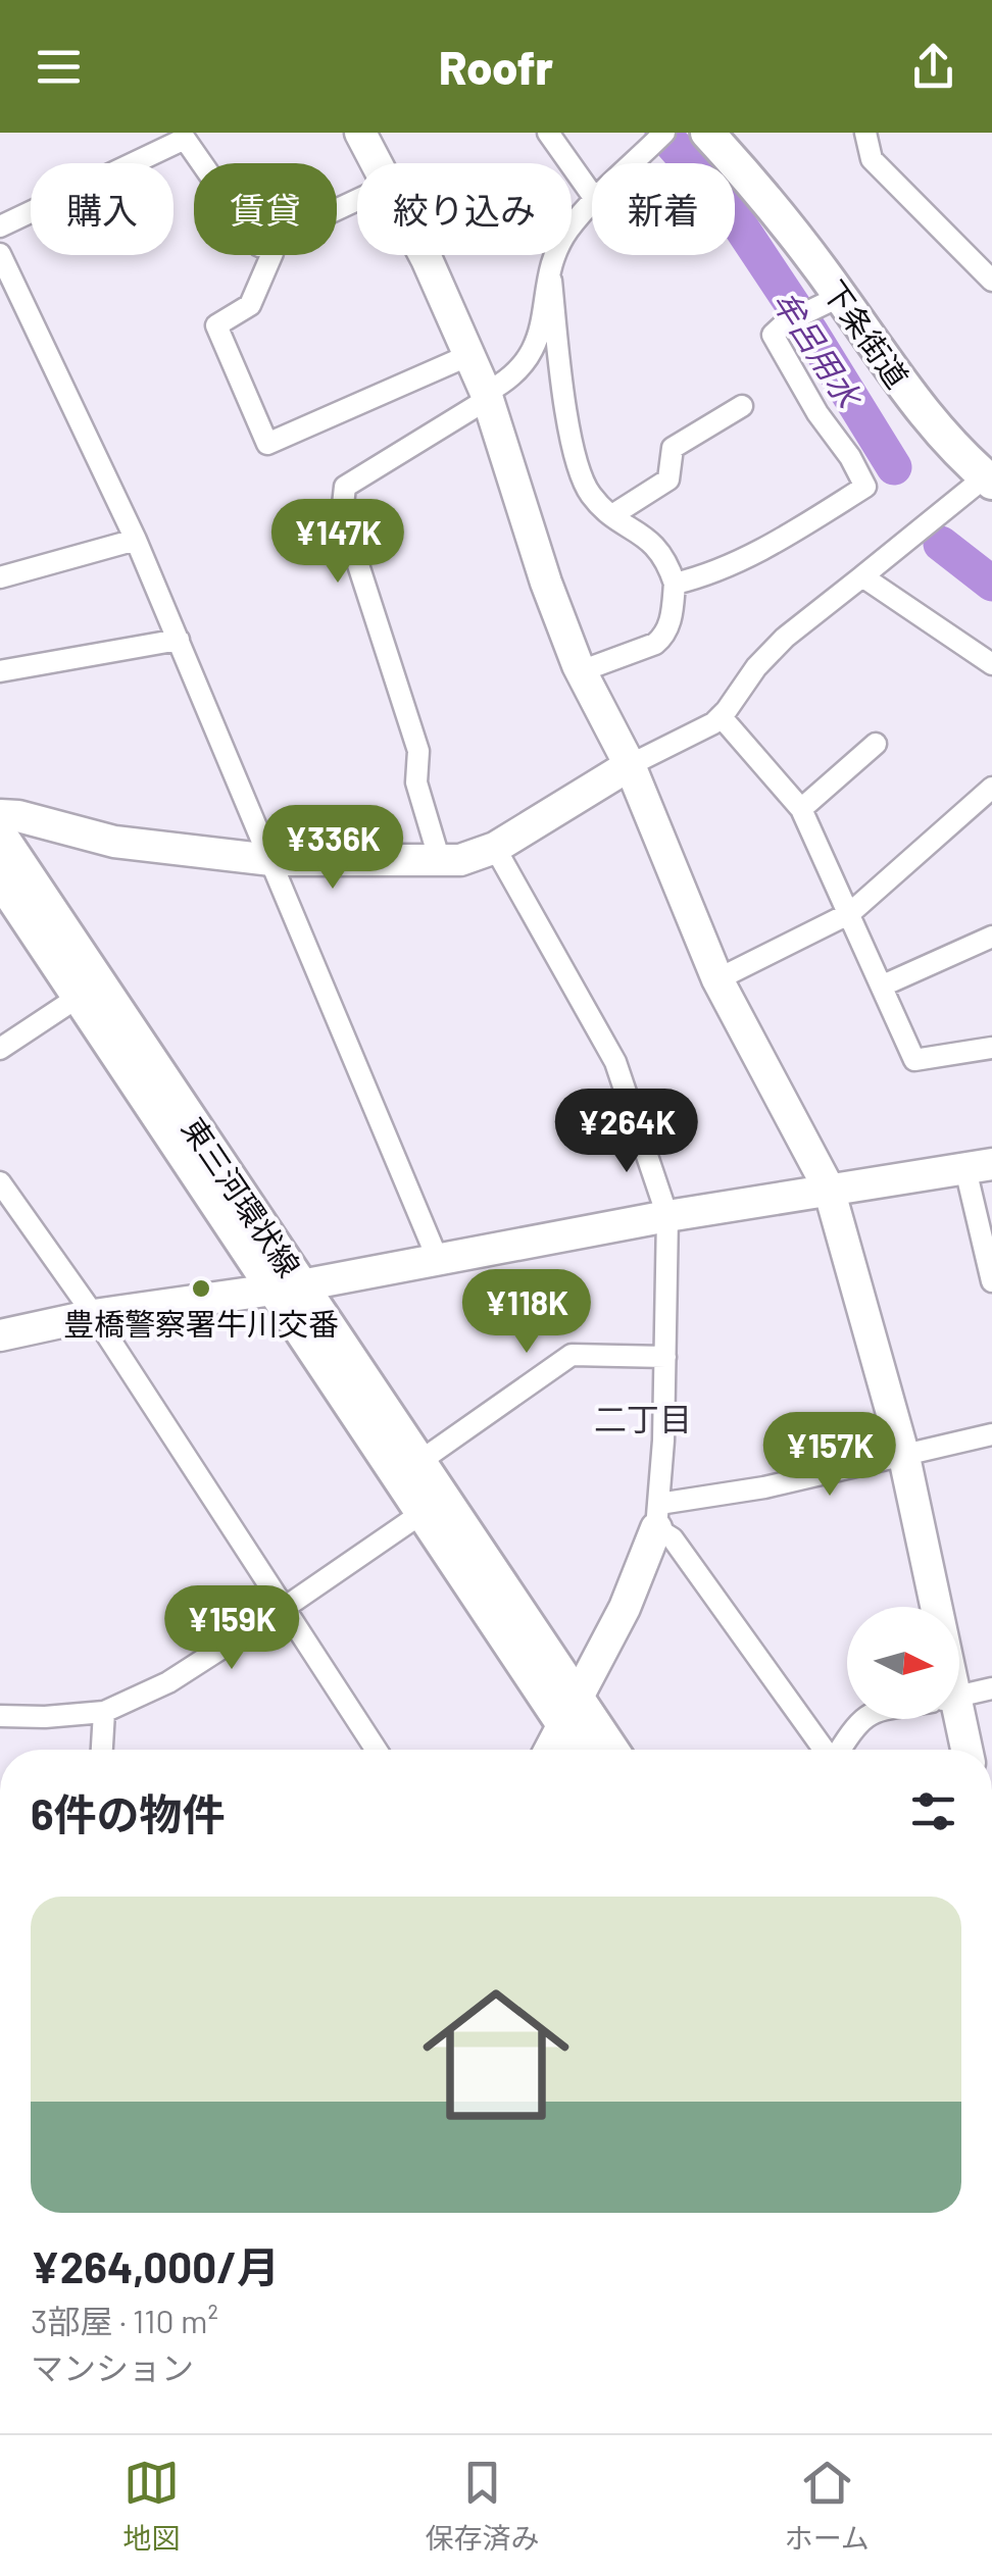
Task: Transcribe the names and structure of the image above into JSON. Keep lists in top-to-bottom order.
{
  "streets": {
    "main road": ["下条街道", "東三河環状線"]
  },
  "districts": ["二丁目"],
  "water": ["牟呂用水"],
  "places": ["豊橋警察署牛川交番"],
  "north": "right",
  "page": {
    "header": "Roofr",
    "chip": [
      "購入",
      "賃貸",
      "絞り込み",
      "新着"
    ],
    "price": [
      "¥147K",
      "¥336K",
      "¥264K",
      "¥118K",
      "¥157K",
      "¥159K"
    ],
    "heading": "6件の物件",
    "list": [
      {
        "name": "¥264,000/月",
        "note": "3部屋 · 110 m² · マンション"
      }
    ],
    "tabs": ["地図", "保存済み", "ホーム"]
  }
}
